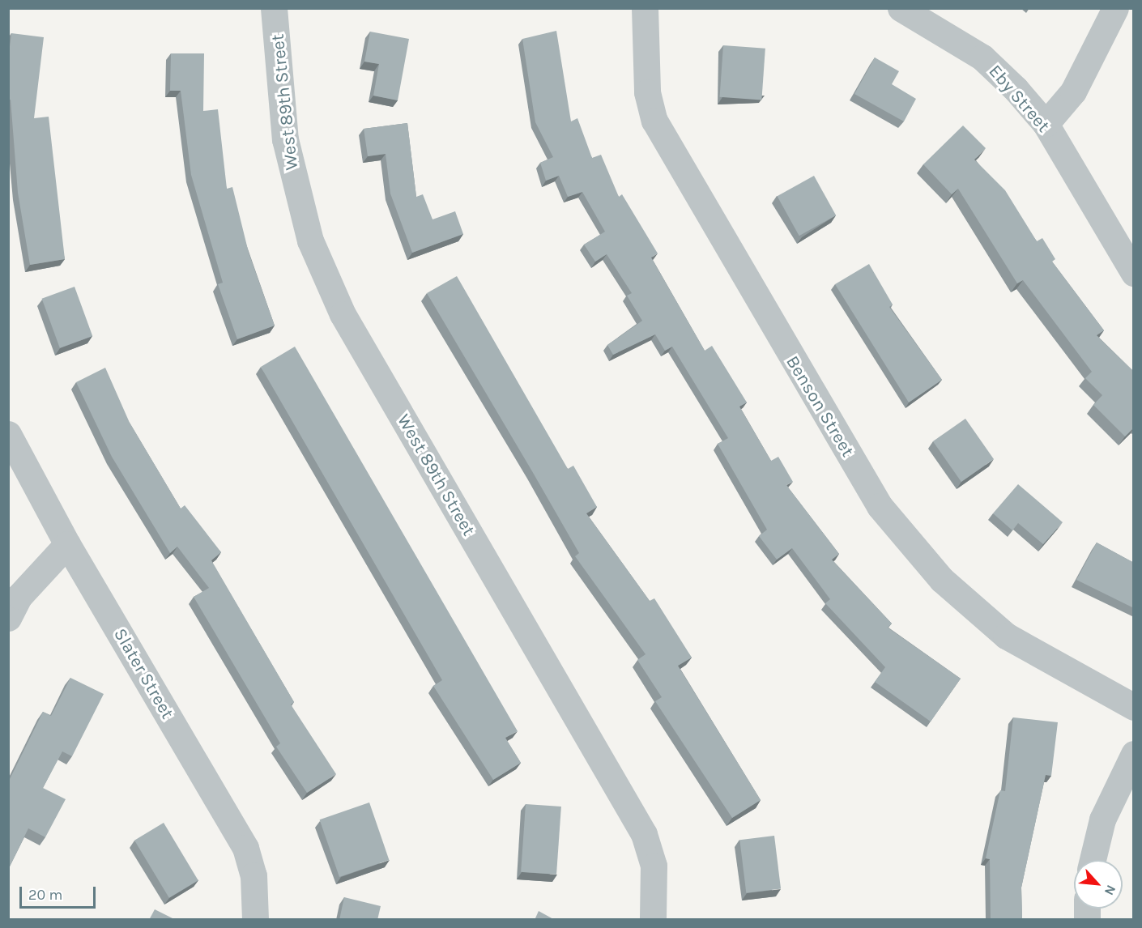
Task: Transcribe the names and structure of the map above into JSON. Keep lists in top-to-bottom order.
{
  "streets": {
    "street": [
      "Eby Street",
      "West 89th Street",
      "Benson Street",
      "Slater Street"
    ]
  },
  "scale_bar": "20 m",
  "north": "bottom right"
}
